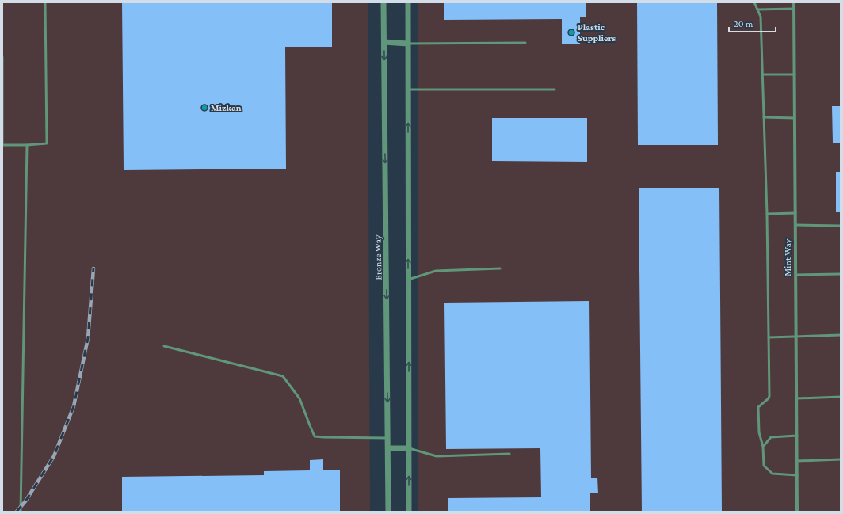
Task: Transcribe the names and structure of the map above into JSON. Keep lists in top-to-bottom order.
{
  "streets": {
    "street": ["Bronze Way", "Mint Way"]
  },
  "places": ["Plastic Suppliers", "Mizkan"],
  "scale_bar": "20 m"
}
